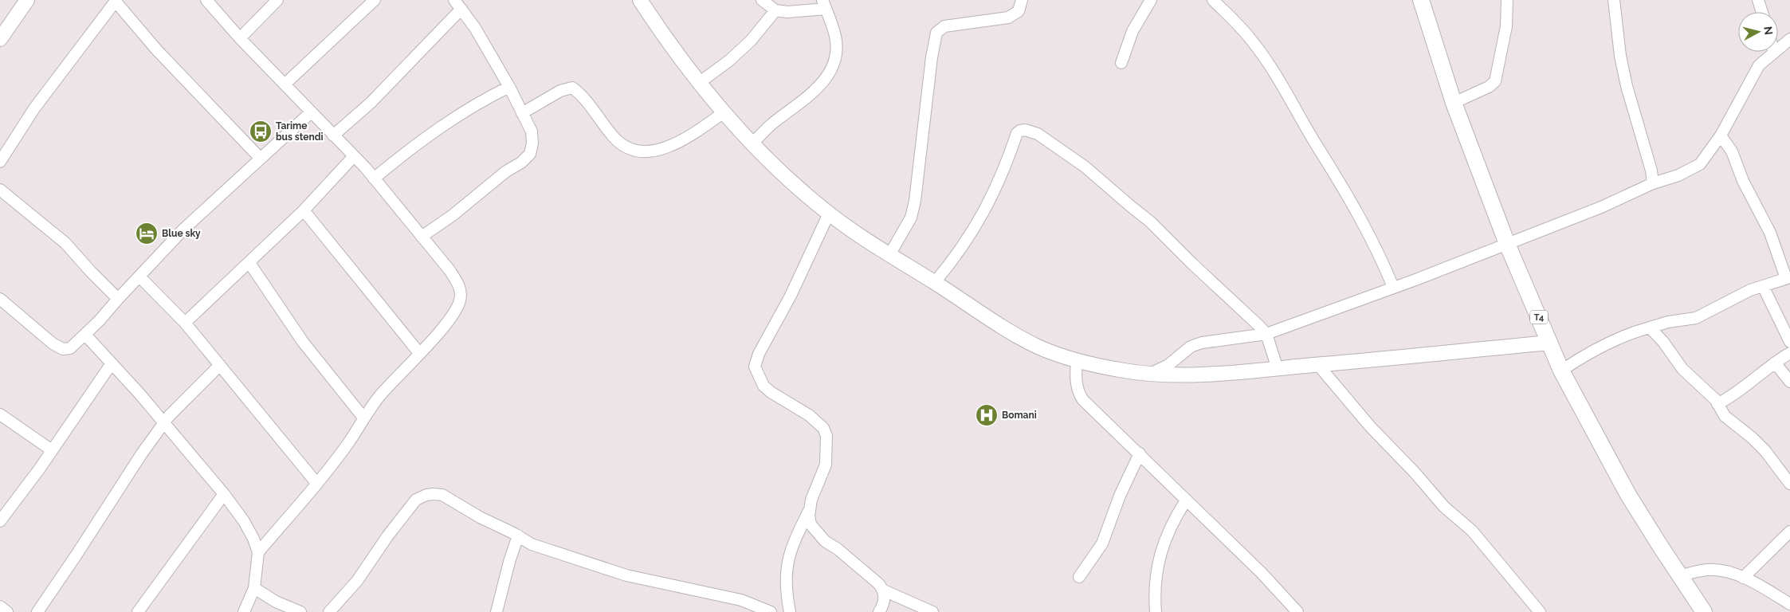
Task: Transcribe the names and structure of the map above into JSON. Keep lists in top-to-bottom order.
{
  "streets": {
    "highway": ["T4"]
  },
  "places": {
    "bus stop": ["Tarime bus stendi"],
    "hotel": ["Blue sky"],
    "hospital": ["Bomani"]
  },
  "north": "right"
}
